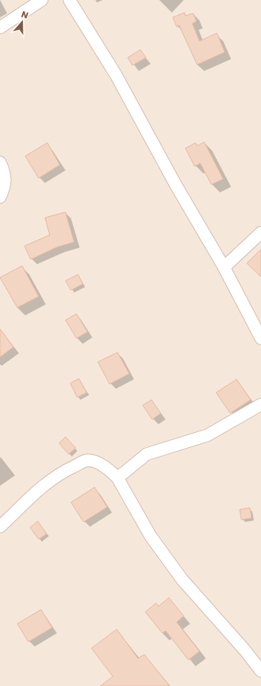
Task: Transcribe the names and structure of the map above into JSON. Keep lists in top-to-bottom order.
{
  "north": "top"
}
